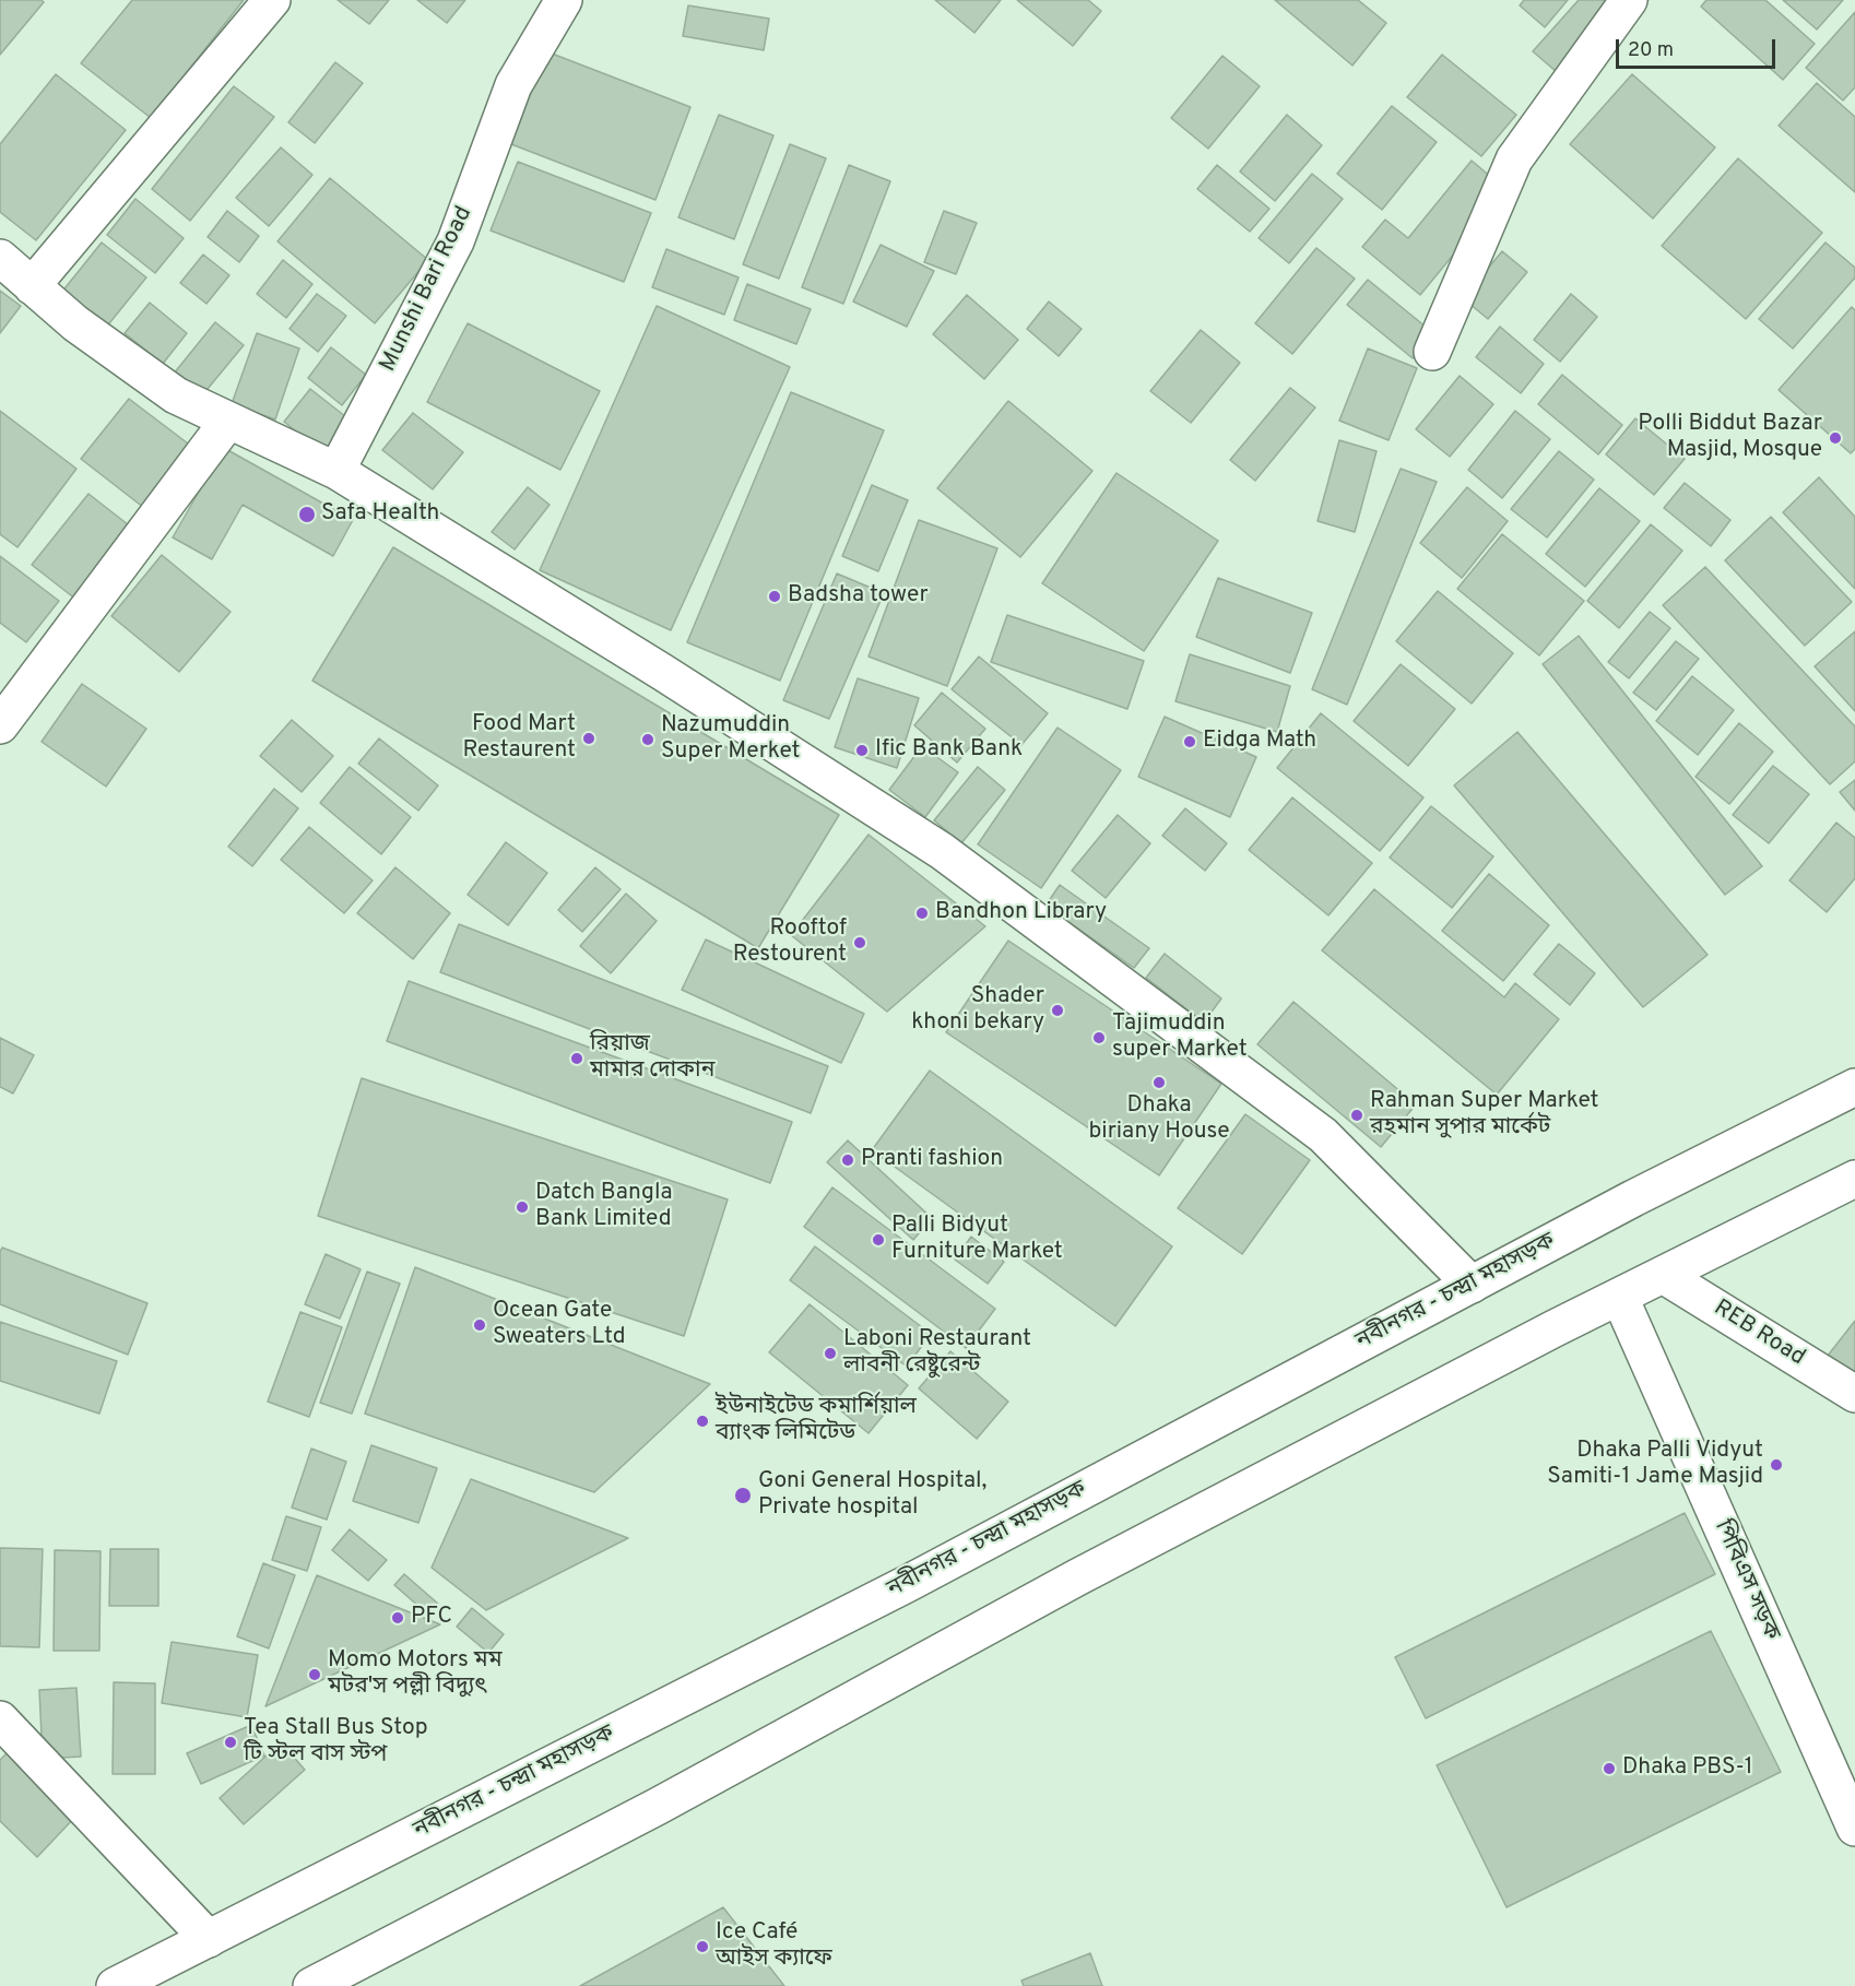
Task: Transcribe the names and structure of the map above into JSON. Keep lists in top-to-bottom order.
{
  "streets": {
    "main road": [
      "Munshi Bari Road",
      "নবীনগর - চন্দ্রা মহাসড়ক",
      "REB Road",
      "পিবিএস সড়ক"
    ]
  },
  "places": [
    "Polli Biddut Bazar Masjid, Mosque",
    "Safa Health",
    "Badsha tower",
    "Food Mart Restaurent",
    "Nazumuddin Super Merket",
    "Eidga Math",
    "Ific Bank Bank",
    "Bandhon Library",
    "Rooftof Restourent",
    "Shader khoni bekary",
    "Tajimuddin super Market",
    "রিয়াজ মামার দোকান",
    "Dhaka biriany House",
    "Rahman Super Market রহমান সুপার মার্কেট",
    "Pranti fashion",
    "Datch Bangla Bank Limited",
    "Palli Bidyut Furniture Market",
    "Ocean Gate Sweaters Ltd",
    "Laboni Restaurant লাবনী রেষ্টুরেন্ট",
    "ইউনাইটেড কমার্শিয়াল ব্যাংক লিমিটেড",
    "Dhaka Palli Vidyut Samiti-1 Jame Masjid",
    "Goni General Hospital, Private hospital",
    "PFC",
    "Momo Motors মম মটর'স পল্লী বিদ্যুৎ",
    "Tea Stall Bus Stop টি স্টল বাস স্টপ",
    "Dhaka PBS-1",
    "Ice Café আইস ক্যাফে"
  ],
  "scale_bar": "20 m"
}
